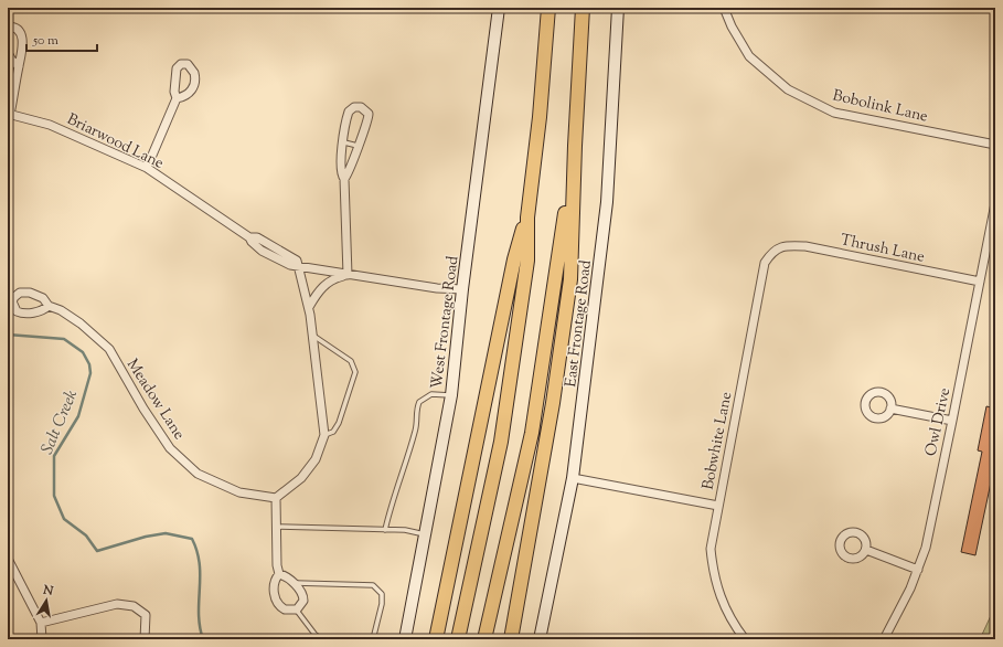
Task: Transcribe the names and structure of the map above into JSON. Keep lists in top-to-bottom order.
{
  "streets": {
    "street": [
      "Bobolink Lane",
      "Briarwood Lane",
      "Thrush Lane",
      "West Frontage Road",
      "East Frontage Road",
      "Meadow Lane",
      "Owl Drive",
      "Bobwhite Lane"
    ]
  },
  "crossings": [
    ["Briarwood Lane", "West Frontage Road"],
    ["Thrush Lane", "Owl Drive"],
    ["Thrush Lane", "Bobwhite Lane"]
  ],
  "water": ["Salt Creek"],
  "scale_bar": "50 m",
  "north": "top"
}
